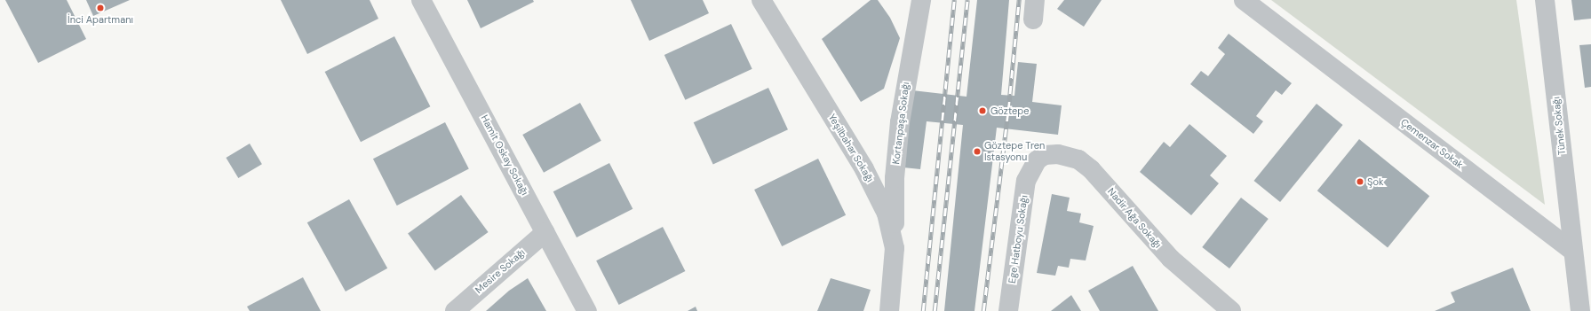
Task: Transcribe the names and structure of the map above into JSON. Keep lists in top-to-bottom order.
{
  "streets": {
    "street": [
      "Kortanpaşa Sokağı",
      "Tünek Sokağı",
      "Çemenzar Sokak",
      "Yeşilbahar Sokağı",
      "Hamit Oskay Sokağı",
      "Nadir Ağa Sokağı",
      "Ege Hatboyu Sokağı",
      "Mesire Sokağı"
    ]
  },
  "crossings": [
    ["Kortanpaşa Sokağı", "Yeşilbahar Sokağı"],
    ["Tünek Sokağı", "Çemenzar Sokak"],
    ["Hamit Oskay Sokağı", "Mesire Sokağı"],
    ["Nadir Ağa Sokağı", "Ege Hatboyu Sokağı"]
  ],
  "places": [
    "İnci Apartmanı",
    "Göztepe",
    "Göztepe Tren Istasyonu",
    "Şok"
  ]
}
